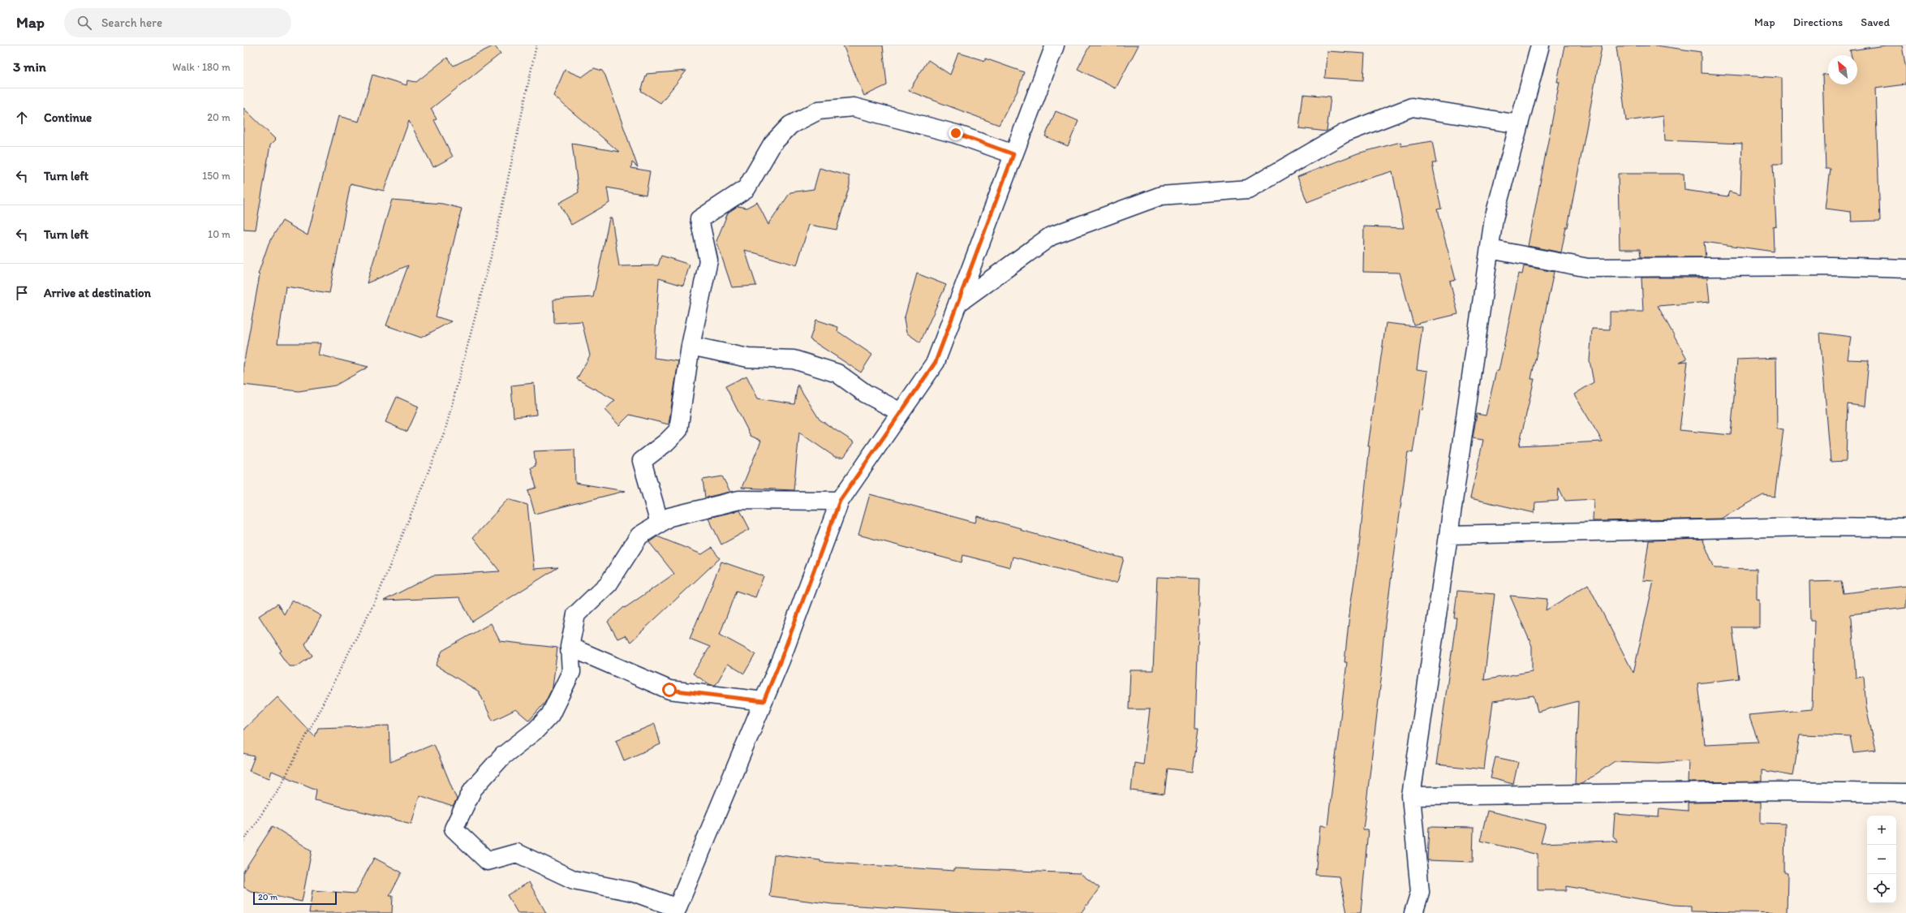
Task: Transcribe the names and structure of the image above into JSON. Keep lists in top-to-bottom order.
{
  "scale_bar": "20 m",
  "north": "top left",
  "page": {
    "header": "Map",
    "search": "Search here",
    "nav": ["Map", "Directions", "Saved"],
    "heading": ["3 min", "Walk · 180 m"],
    "list": [
      ["Continue", "20 m"],
      ["Turn left", "150 m"],
      ["Turn left", "10 m"],
      "Arrive at destination"
    ],
    "map_buttons": ["+", "−"],
    "scale": "20 m"
  }
}
